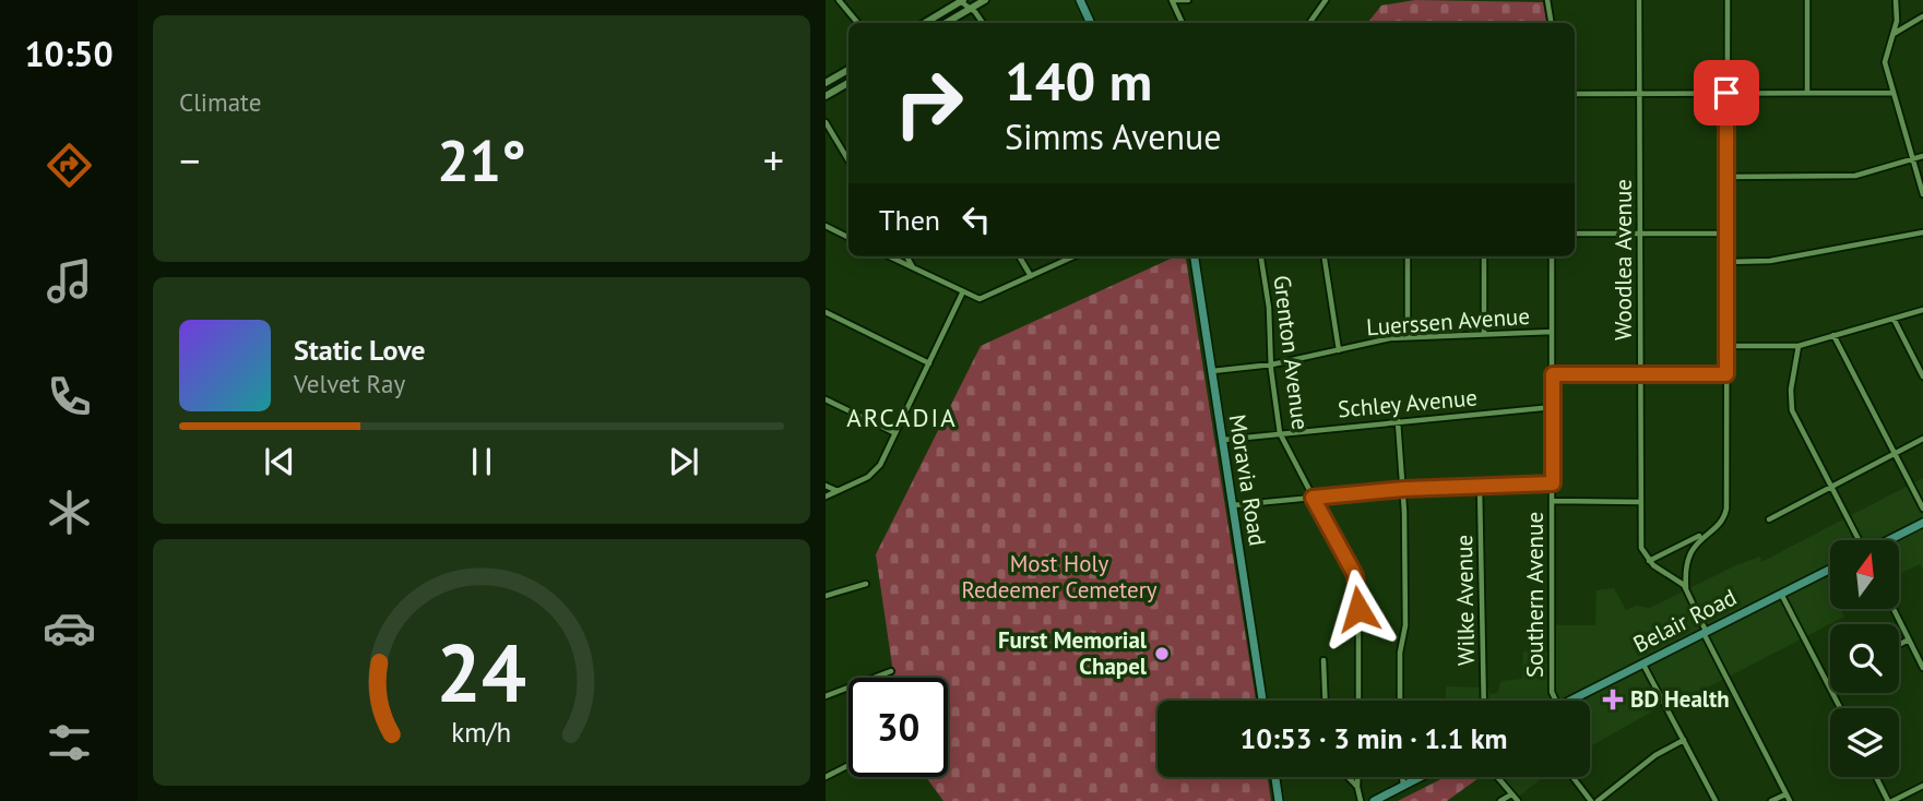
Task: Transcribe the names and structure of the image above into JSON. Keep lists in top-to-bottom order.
{
  "streets": {
    "main road": ["Moravia Road", "Belair Road"],
    "street": [
      "Woodlea Avenue",
      "Luerssen Avenue",
      "Grenton Avenue",
      "Schley Avenue",
      "Southern Avenue",
      "Wilke Avenue"
    ]
  },
  "crossings": [
    ["Luerssen Avenue", "Grenton Avenue"],
    ["Luerssen Avenue", "Moravia Road"],
    ["Luerssen Avenue", "Southern Avenue"],
    ["Grenton Avenue", "Schley Avenue"],
    ["Schley Avenue", "Moravia Road"],
    ["Schley Avenue", "Southern Avenue"]
  ],
  "districts": ["ARCADIA"],
  "parks": ["Most Holy Redeemer Cemetery"],
  "places": {
    "other": ["Furst Memorial Chapel"],
    "health": ["BD Health"]
  },
  "north": "top",
  "page": {
    "tabs": "10:50",
    "tile": "Climate",
    "turn": ["140 m", "Simms Avenue"],
    "heat": ["−", "21°", "+"],
    "then": "Then",
    "song": ["Static Love", "Velvet Ray"],
    "limit": "30",
    "trip": "10:53 · 3 min · 1.1 km",
    "gauge": ["24", "km/h"]
  }
}
